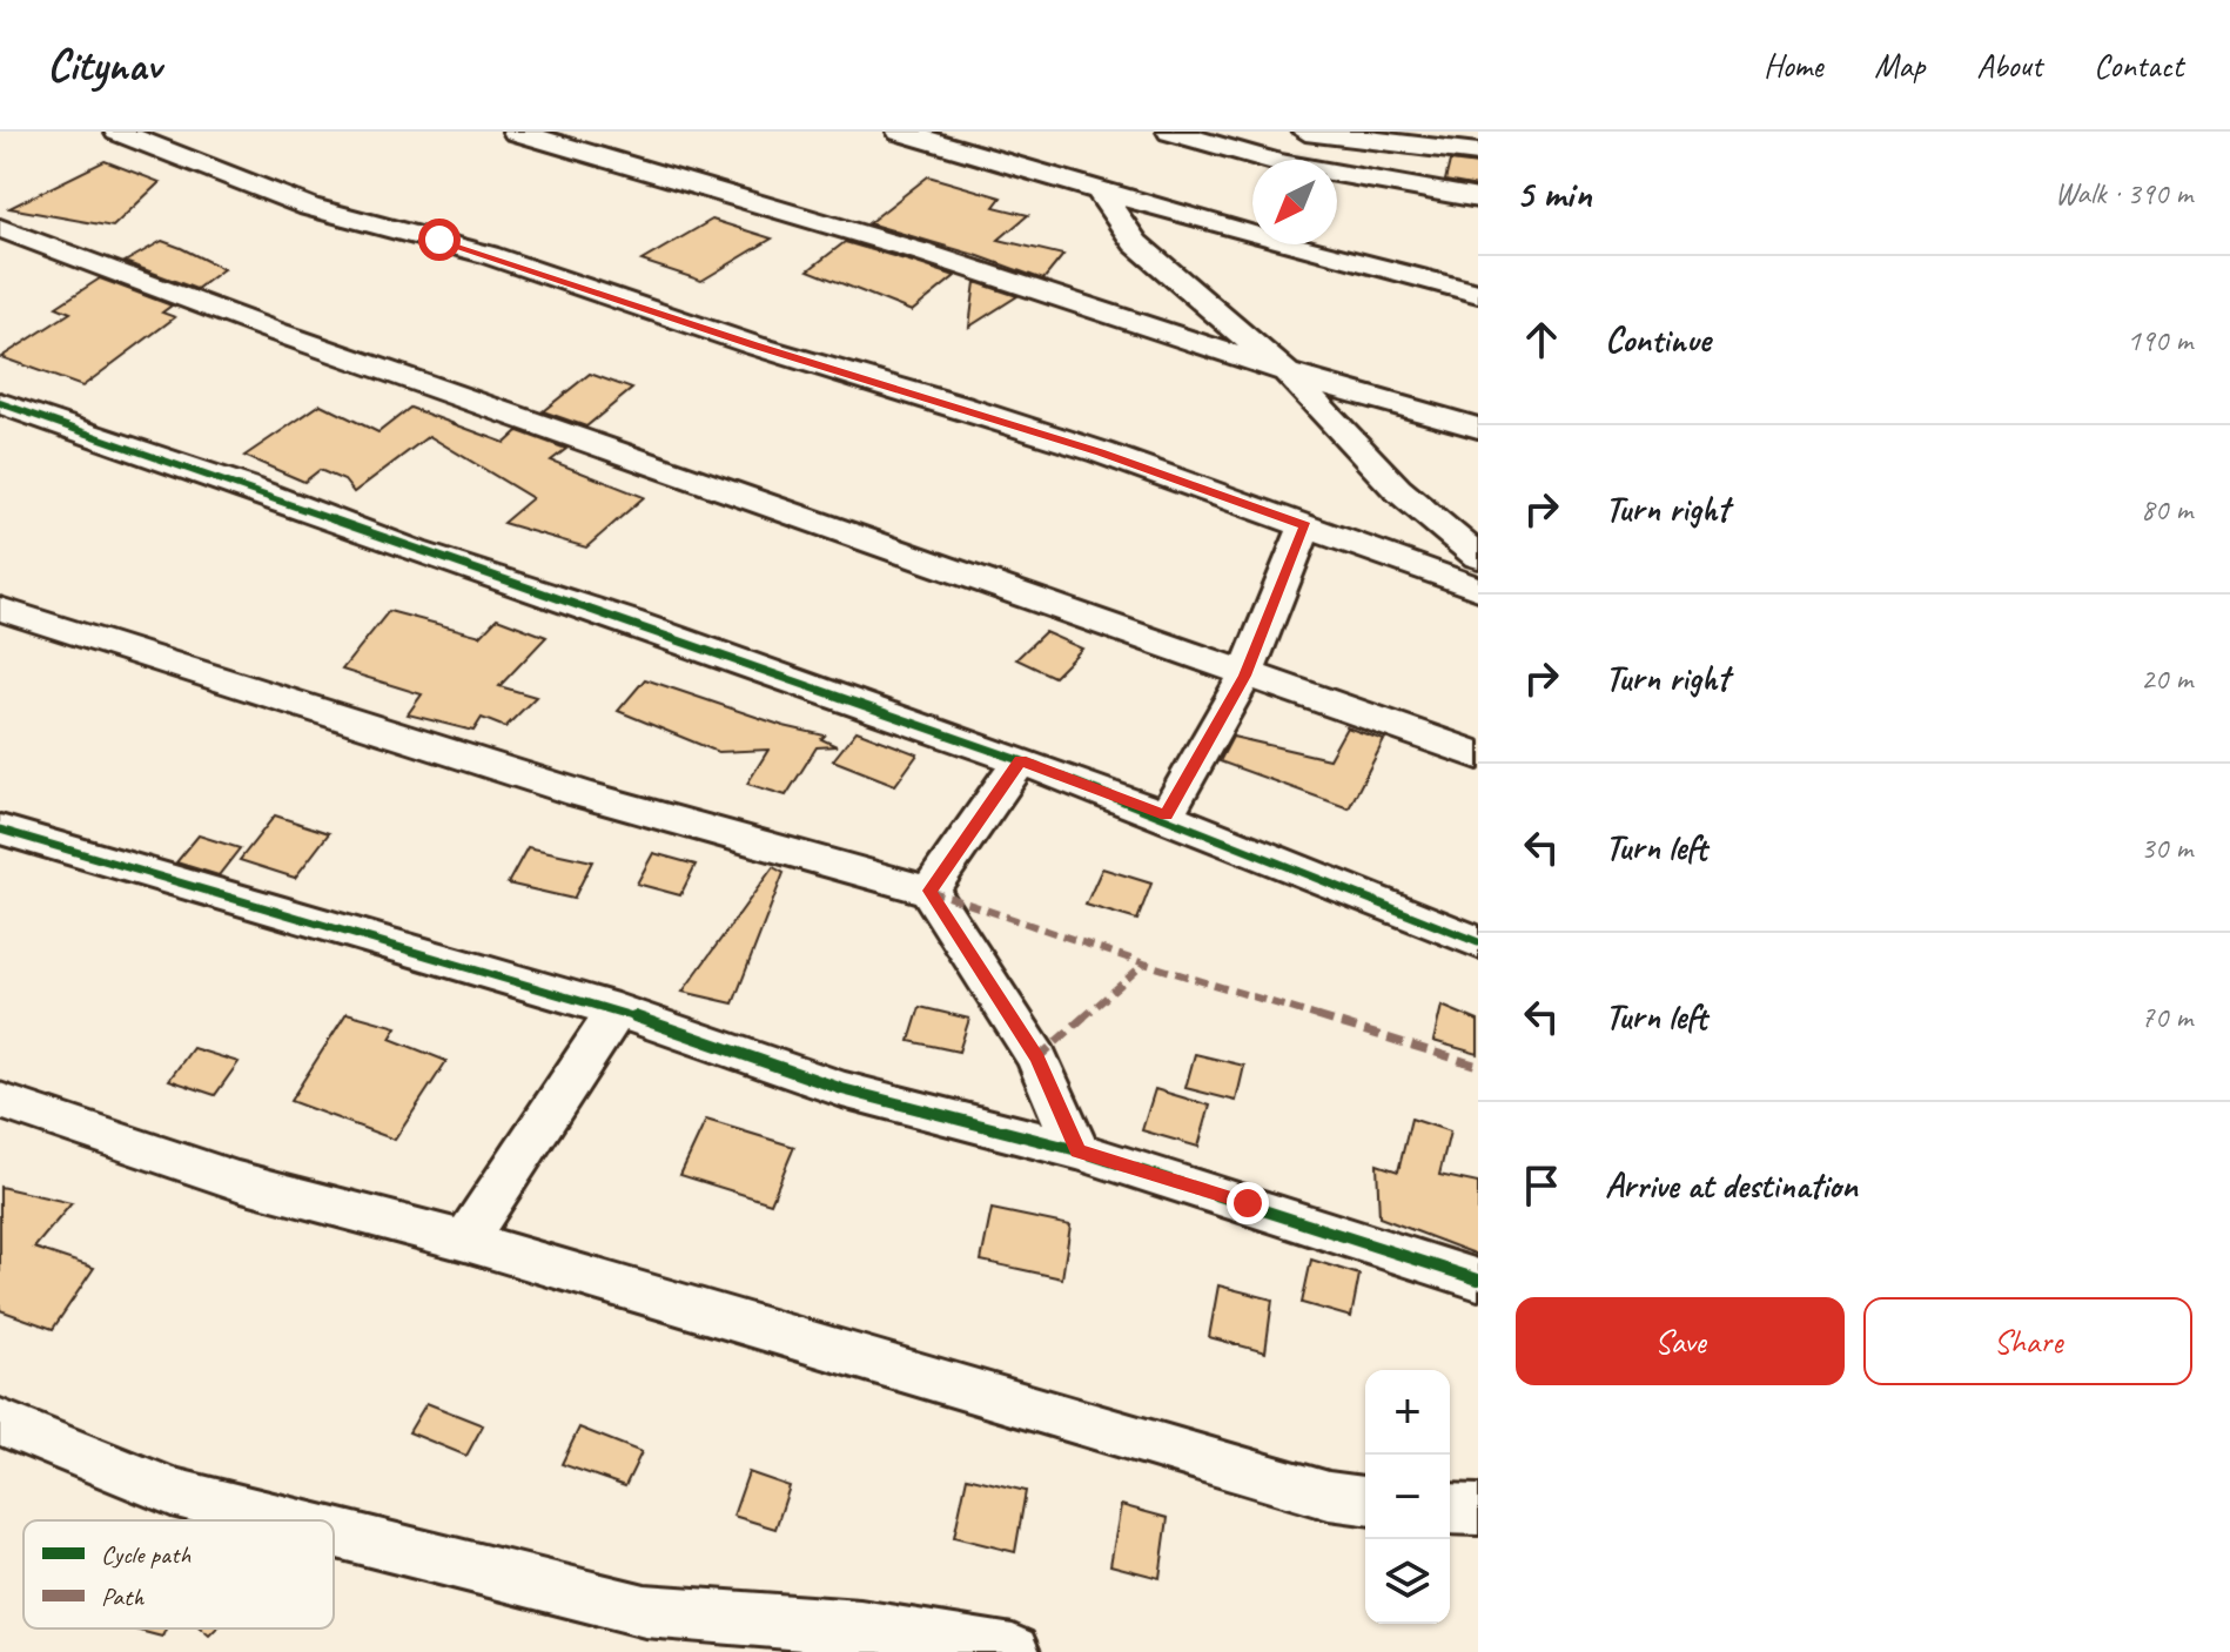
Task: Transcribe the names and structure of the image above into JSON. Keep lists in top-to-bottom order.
{
  "legend": ["Cycle path", "Path"],
  "north": "bottom left",
  "page": {
    "header": "Citynav",
    "nav": [
      "Home",
      "Map",
      "About",
      "Contact"
    ],
    "heading": ["5 min", "Walk · 390 m"],
    "list": [
      ["Continue", "190 m"],
      ["Turn right", "80 m"],
      ["Turn right", "20 m"],
      ["Turn left", "30 m"],
      ["Turn left", "70 m"],
      "Arrive at destination"
    ],
    "buttons": ["Save", "Share"],
    "map_buttons": ["+", "−"]
  }
}
